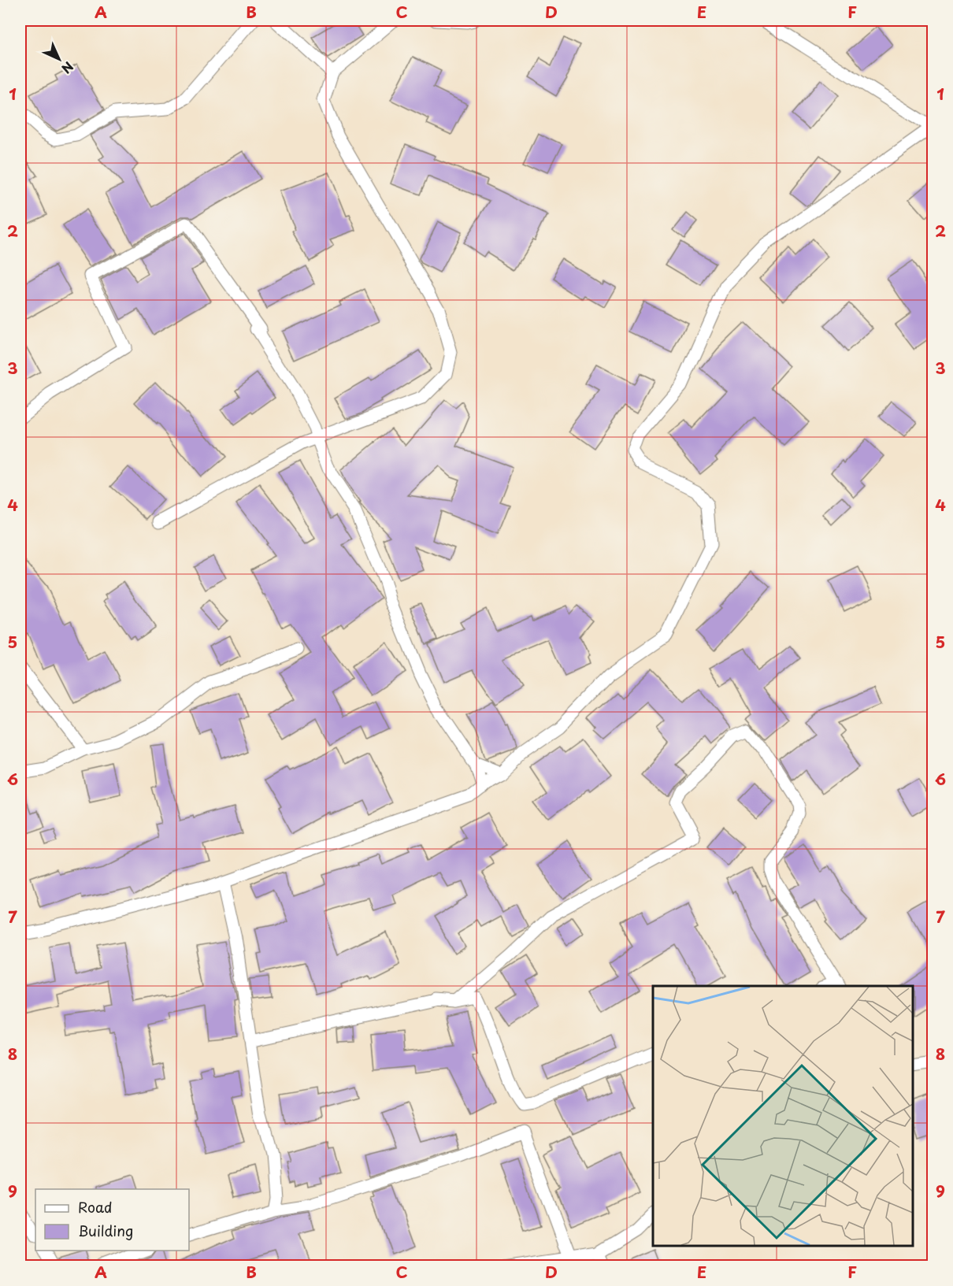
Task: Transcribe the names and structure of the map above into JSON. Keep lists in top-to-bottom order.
{
  "legend": ["Road", "Building"],
  "north": "bottom right",
  "grid": {
    "columns": [
      "A",
      "B",
      "C",
      "D",
      "E",
      "F"
    ],
    "rows": [
      "1",
      "2",
      "3",
      "4",
      "5",
      "6",
      "7",
      "8",
      "9"
    ]
  }
}
